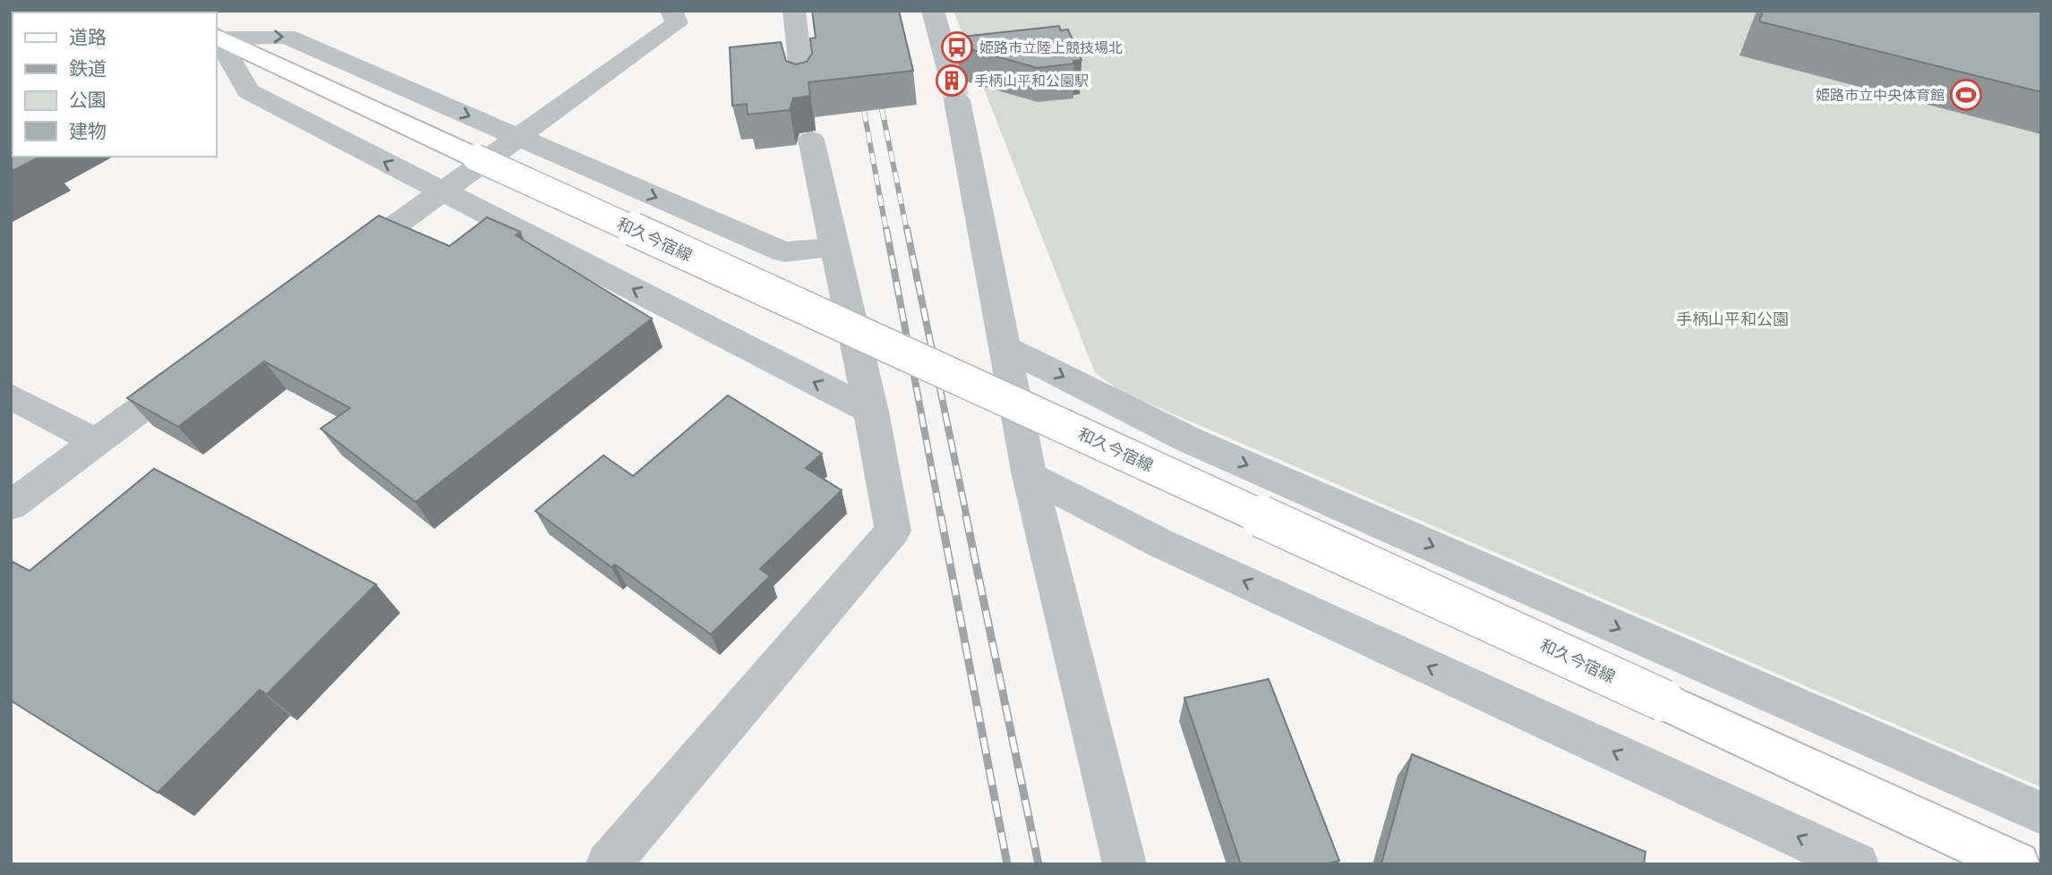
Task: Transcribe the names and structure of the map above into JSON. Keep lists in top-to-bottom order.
{
  "streets": {
    "main road": ["和久今宿線"]
  },
  "parks": ["手柄山平和公園"],
  "places": {
    "bus stop": ["姫路市立陸上競技場北"],
    "building": ["手柄山平和公園駅"],
    "sports": ["姫路市立中央体育館"]
  },
  "legend": [
    "道路",
    "鉄道",
    "公園",
    "建物"
  ]
}
